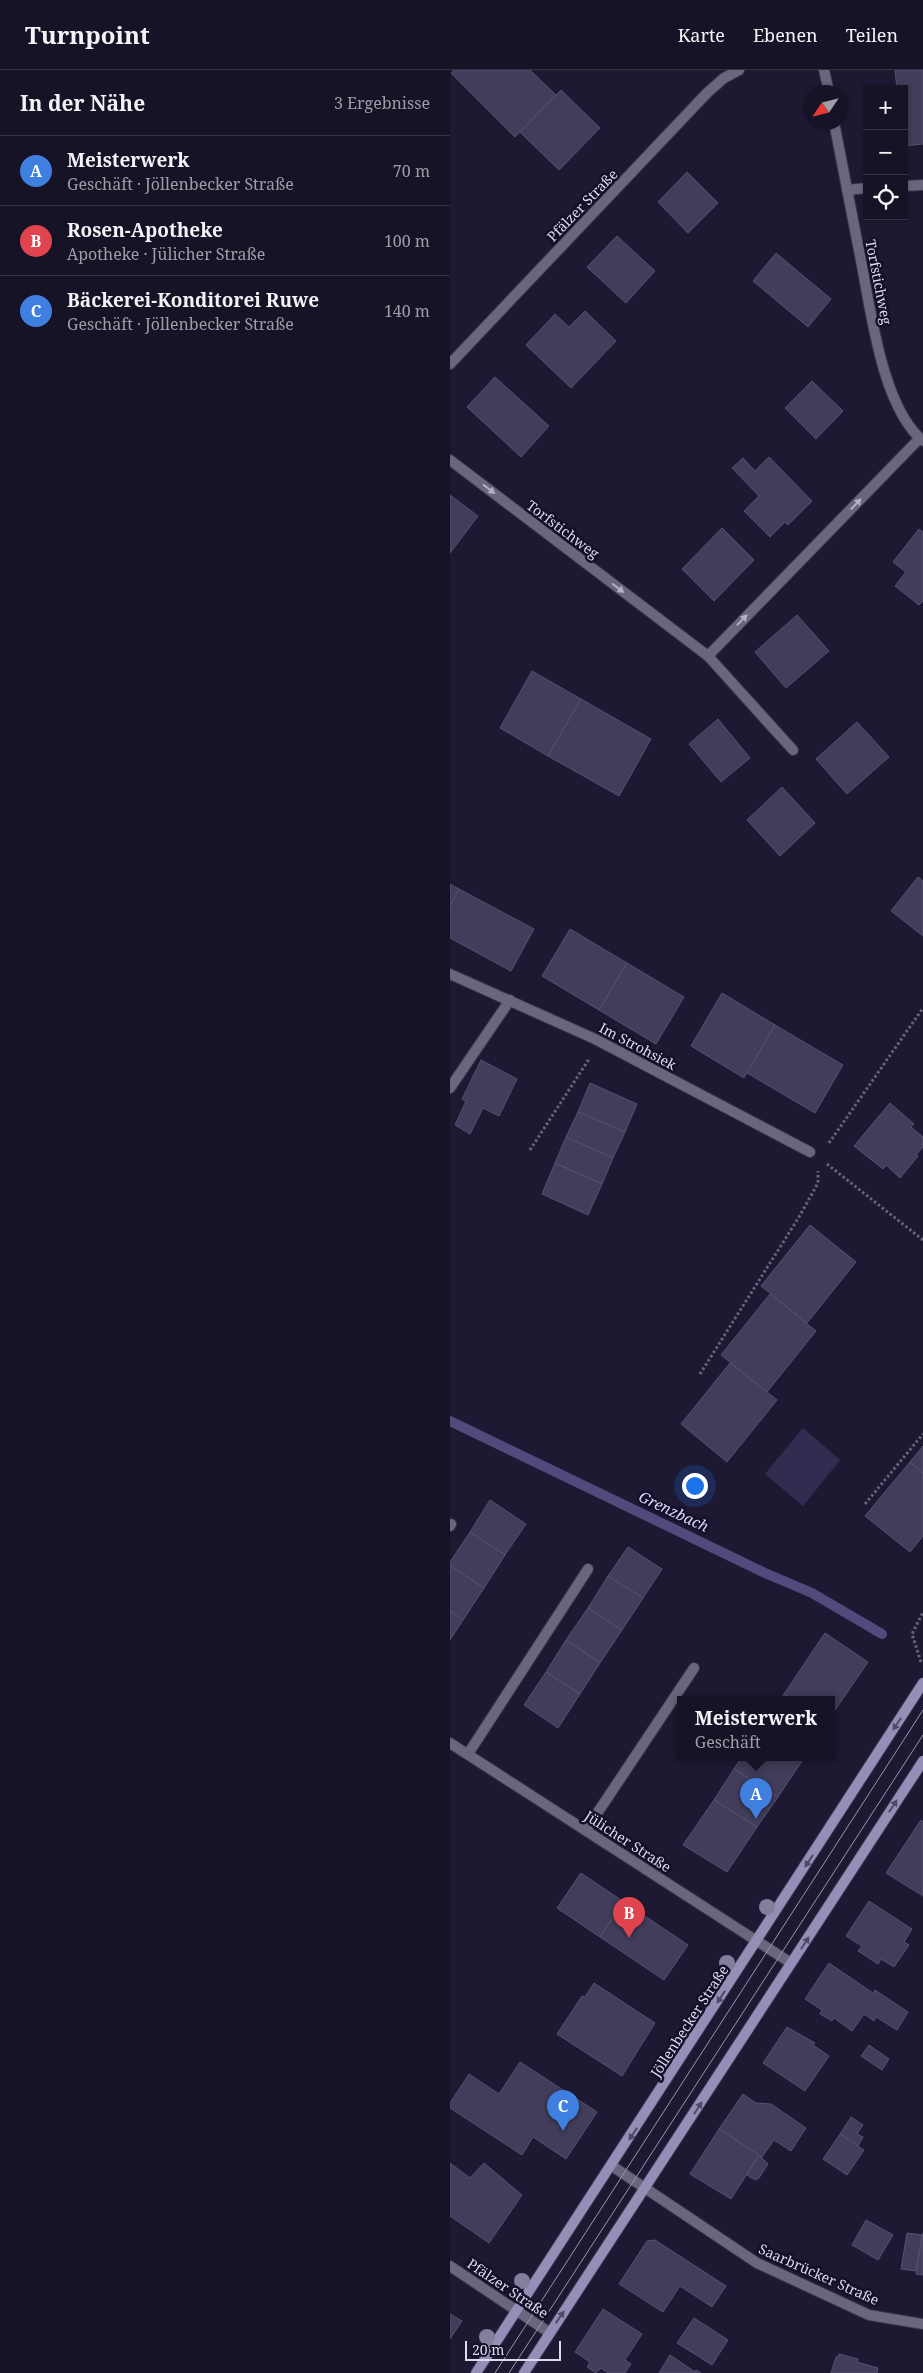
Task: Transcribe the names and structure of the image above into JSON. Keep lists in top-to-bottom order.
{
  "streets": {
    "main road": ["Jöllenbecker Straße"],
    "street": [
      "Pfälzer Straße",
      "Torfstichweg",
      "Im Strohsiek",
      "Jülicher Straße",
      "Saarbrücker Straße"
    ]
  },
  "crossings": [
    ["Pfälzer Straße", "Jöllenbecker Straße"],
    ["Jülicher Straße", "Jöllenbecker Straße"],
    ["Jöllenbecker Straße", "Saarbrücker Straße"]
  ],
  "water": ["Grenzbach"],
  "scale_bar": "20 m",
  "north": "bottom left",
  "page": {
    "header": "Turnpoint",
    "nav": ["Karte", "Ebenen", "Teilen"],
    "heading": ["In der Nähe", "3 Ergebnisse"],
    "map_buttons": ["+", "−"],
    "list": [
      {
        "mark": "A",
        "name": "Meisterwerk",
        "note": "Geschäft · Jöllenbecker Straße",
        "value": "70 m"
      },
      {
        "mark": "B",
        "name": "Rosen-Apotheke",
        "note": "Apotheke · Jülicher Straße",
        "value": "100 m"
      },
      {
        "mark": "C",
        "name": "Bäckerei-Konditorei Ruwe",
        "note": "Geschäft · Jöllenbecker Straße",
        "value": "140 m"
      }
    ],
    "popup": ["Meisterwerk", "Geschäft"],
    "pins": ["A", "B", "C"],
    "scale": "20 m"
  }
}
